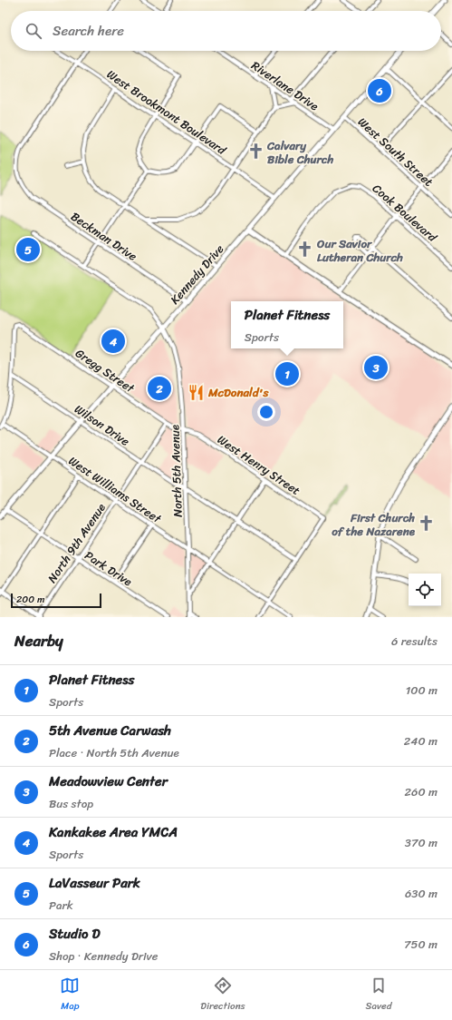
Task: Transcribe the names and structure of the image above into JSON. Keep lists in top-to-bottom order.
{
  "streets": {
    "main road": ["Kennedy Drive"],
    "street": [
      "Riverlane Drive",
      "West Brookmont Boulevard",
      "West South Street",
      "Cook Boulevard",
      "Beckman Drive",
      "Gregg Street",
      "Wilson Drive",
      "West Henry Street",
      "North 5th Avenue",
      "West Williams Street",
      "North 9th Avenue",
      "Park Drive"
    ]
  },
  "crossings": [
    ["Riverlane Drive", "Kennedy Drive"],
    ["West Brookmont Boulevard", "Beckman Drive"],
    ["West Brookmont Boulevard", "Kennedy Drive"],
    ["West South Street", "Kennedy Drive"],
    ["Beckman Drive", "Kennedy Drive"],
    ["Kennedy Drive", "Gregg Street"],
    ["Kennedy Drive", "Wilson Drive"],
    ["Kennedy Drive", "North 5th Avenue"],
    ["Kennedy Drive", "West Williams Street"],
    ["Kennedy Drive", "Park Drive"],
    ["Gregg Street", "Wilson Drive"],
    ["Gregg Street", "West Henry Street"],
    ["Gregg Street", "North 5th Avenue"],
    ["Gregg Street", "North 9th Avenue"],
    ["Wilson Drive", "West Henry Street"],
    ["Wilson Drive", "North 5th Avenue"],
    ["Wilson Drive", "North 9th Avenue"],
    ["West Henry Street", "North 5th Avenue"],
    ["North 5th Avenue", "West Williams Street"],
    ["West Williams Street", "North 9th Avenue"],
    ["North 9th Avenue", "Park Drive"]
  ],
  "places": {
    "church": ["Calvary Bible Church", "Our Savior Lutheran Church", "First Church of the Nazarene"],
    "restaurant": ["McDonald's"]
  },
  "scale_bar": "200 m",
  "page": {
    "search": "Search here",
    "pins": [
      "6",
      "5",
      "4",
      "3",
      "1",
      "2"
    ],
    "popup": ["Planet Fitness", "Sports"],
    "scale": "200 m",
    "heading": ["Nearby", "6 results"],
    "list": [
      {
        "mark": "1",
        "name": "Planet Fitness",
        "note": "Sports",
        "value": "100 m"
      },
      {
        "mark": "2",
        "name": "5th Avenue Carwash",
        "note": "Place · North 5th Avenue",
        "value": "240 m"
      },
      {
        "mark": "3",
        "name": "Meadowview Center",
        "note": "Bus stop",
        "value": "260 m"
      },
      {
        "mark": "4",
        "name": "Kankakee Area YMCA",
        "note": "Sports",
        "value": "370 m"
      },
      {
        "mark": "5",
        "name": "LaVasseur Park",
        "note": "Park",
        "value": "630 m"
      },
      {
        "mark": "6",
        "name": "Studio D",
        "note": "Shop · Kennedy Drive",
        "value": "750 m"
      }
    ],
    "nav": ["Map", "Directions", "Saved"]
  }
}
